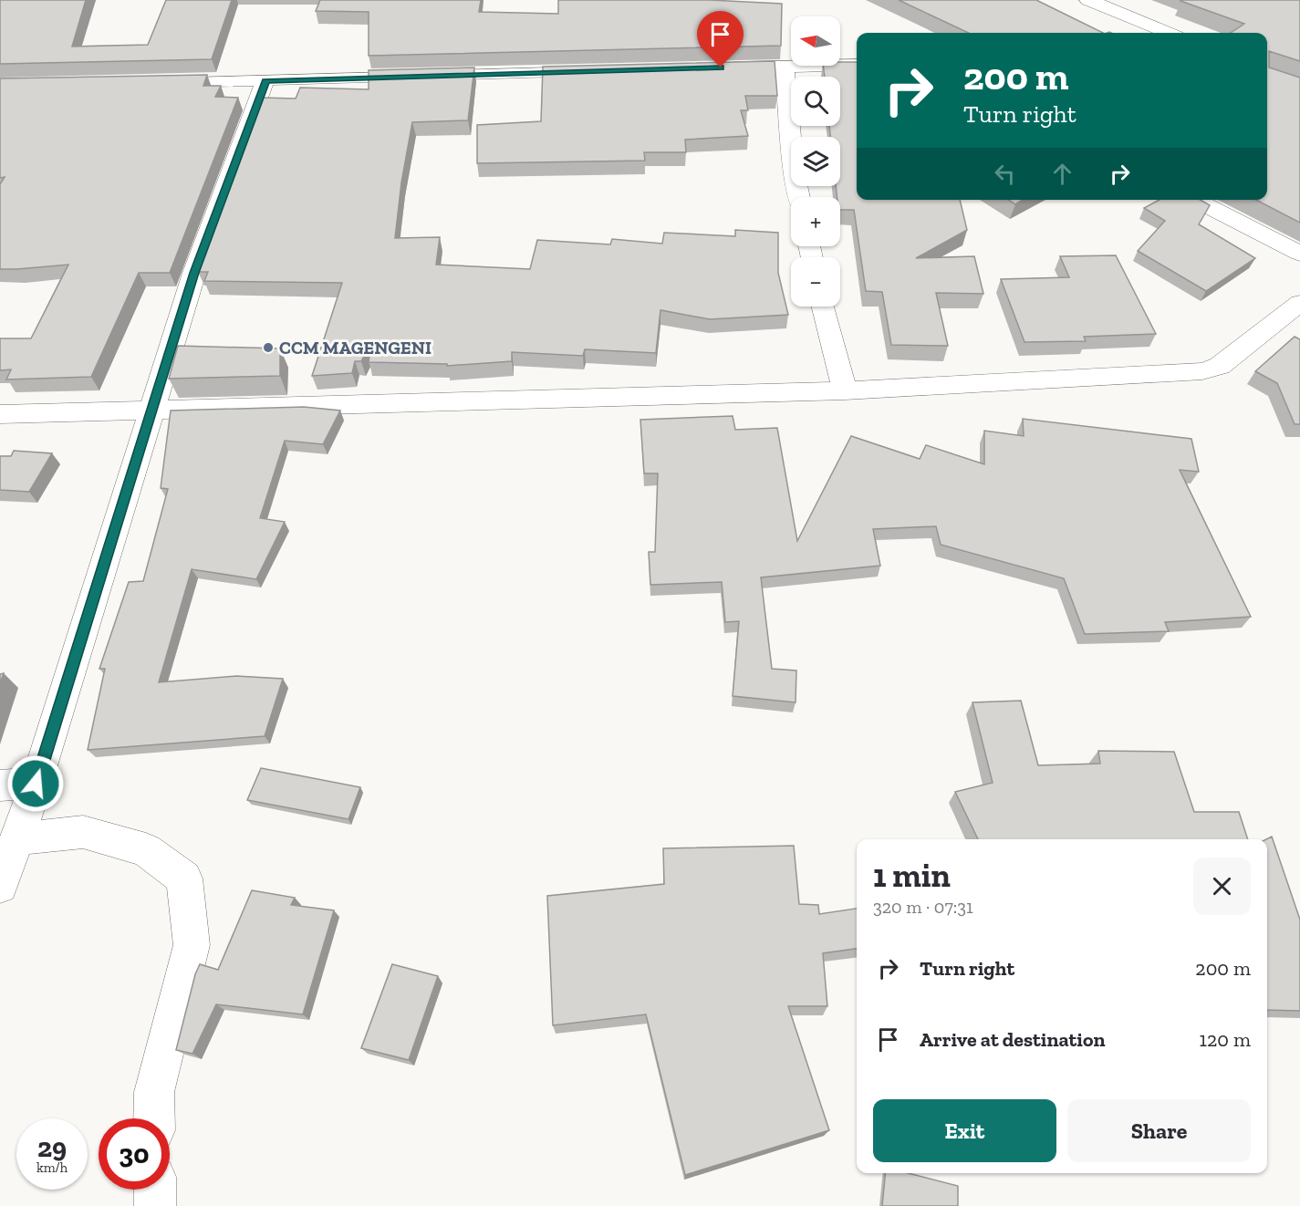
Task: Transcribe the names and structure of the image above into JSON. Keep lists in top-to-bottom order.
{
  "places": ["CCM MAGENGENI"],
  "north": "left",
  "page": {
    "map_buttons": ["+", "−"],
    "turn": ["200 m", "Turn right"],
    "heading": ["1 min", "320 m · 07:31"],
    "list": [
      {
        "name": "Turn right",
        "value": "200 m"
      },
      {
        "name": "Arrive at destination",
        "value": "120 m"
      }
    ],
    "buttons": ["Exit", "Share"],
    "speed": "29 km/h",
    "limit": "30"
  }
}
